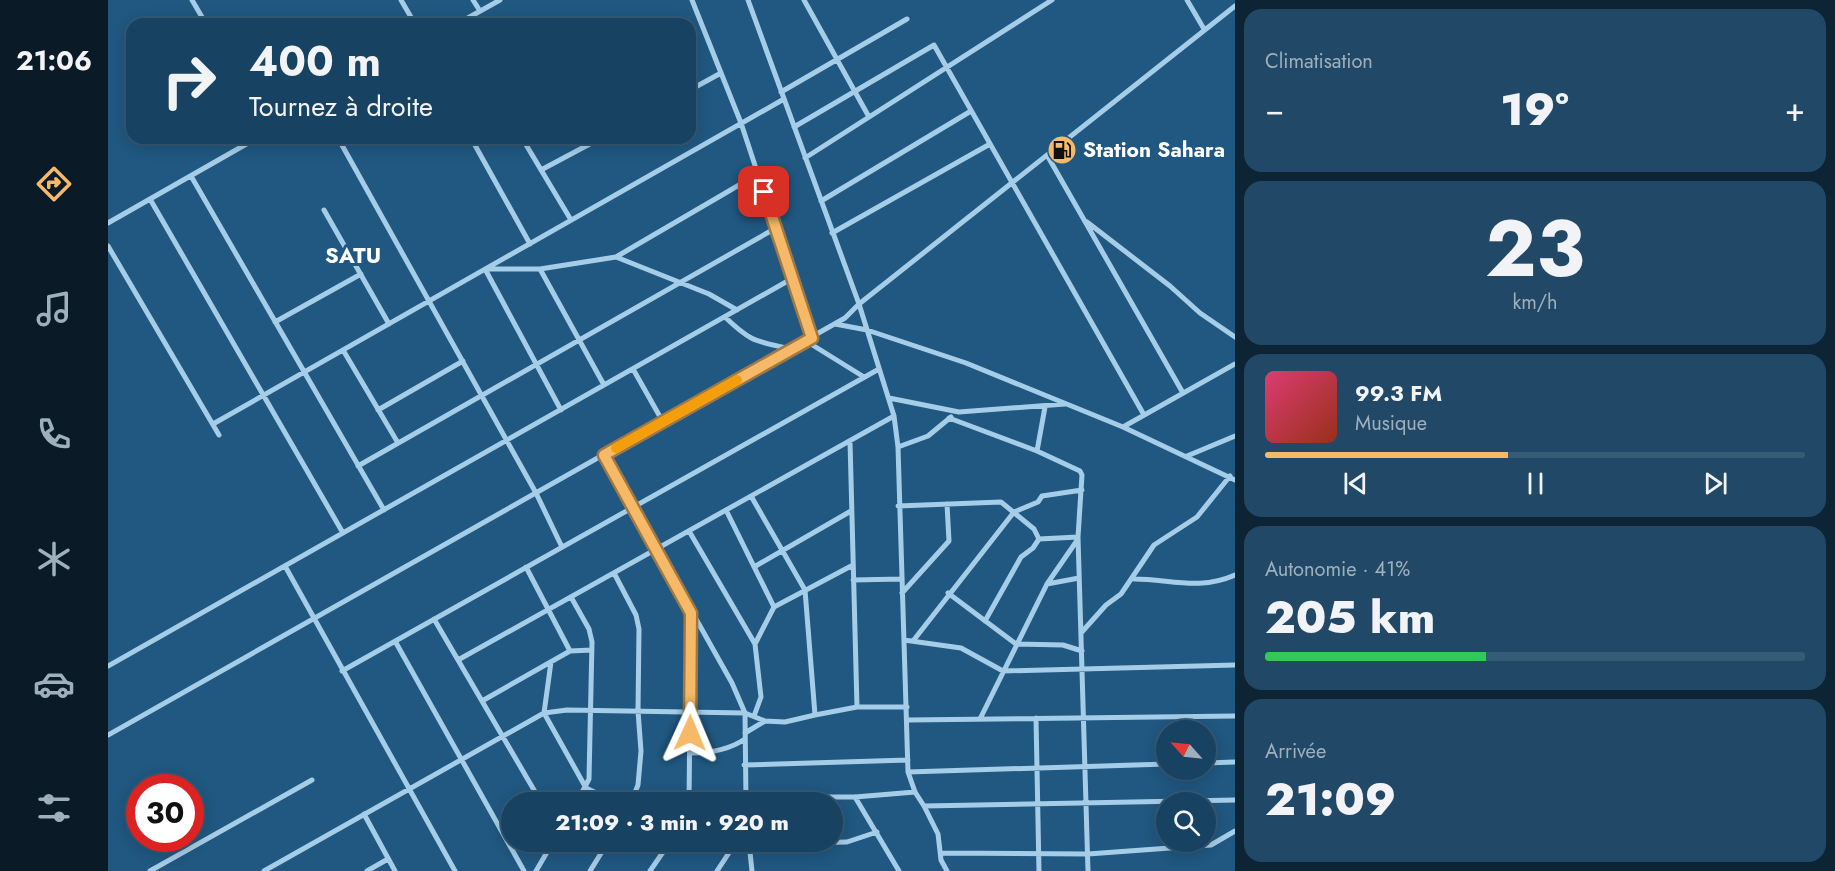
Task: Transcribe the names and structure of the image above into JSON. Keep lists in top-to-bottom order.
{
  "districts": ["SATU"],
  "places": {
    "fuel station": ["Station Sahara"]
  },
  "north": "top left",
  "page": {
    "tabs": "21:06",
    "tile": [
      "Climatisation",
      ["23", "km/h"],
      ["Autonomie · 41%", "205 km"],
      ["Arrivée", "21:09"]
    ],
    "turn": ["400 m", "Tournez à droite"],
    "heat": ["−", "19°", "+"],
    "song": ["99.3 FM", "Musique"],
    "limit": "30",
    "trip": "21:09 · 3 min · 920 m"
  }
}
